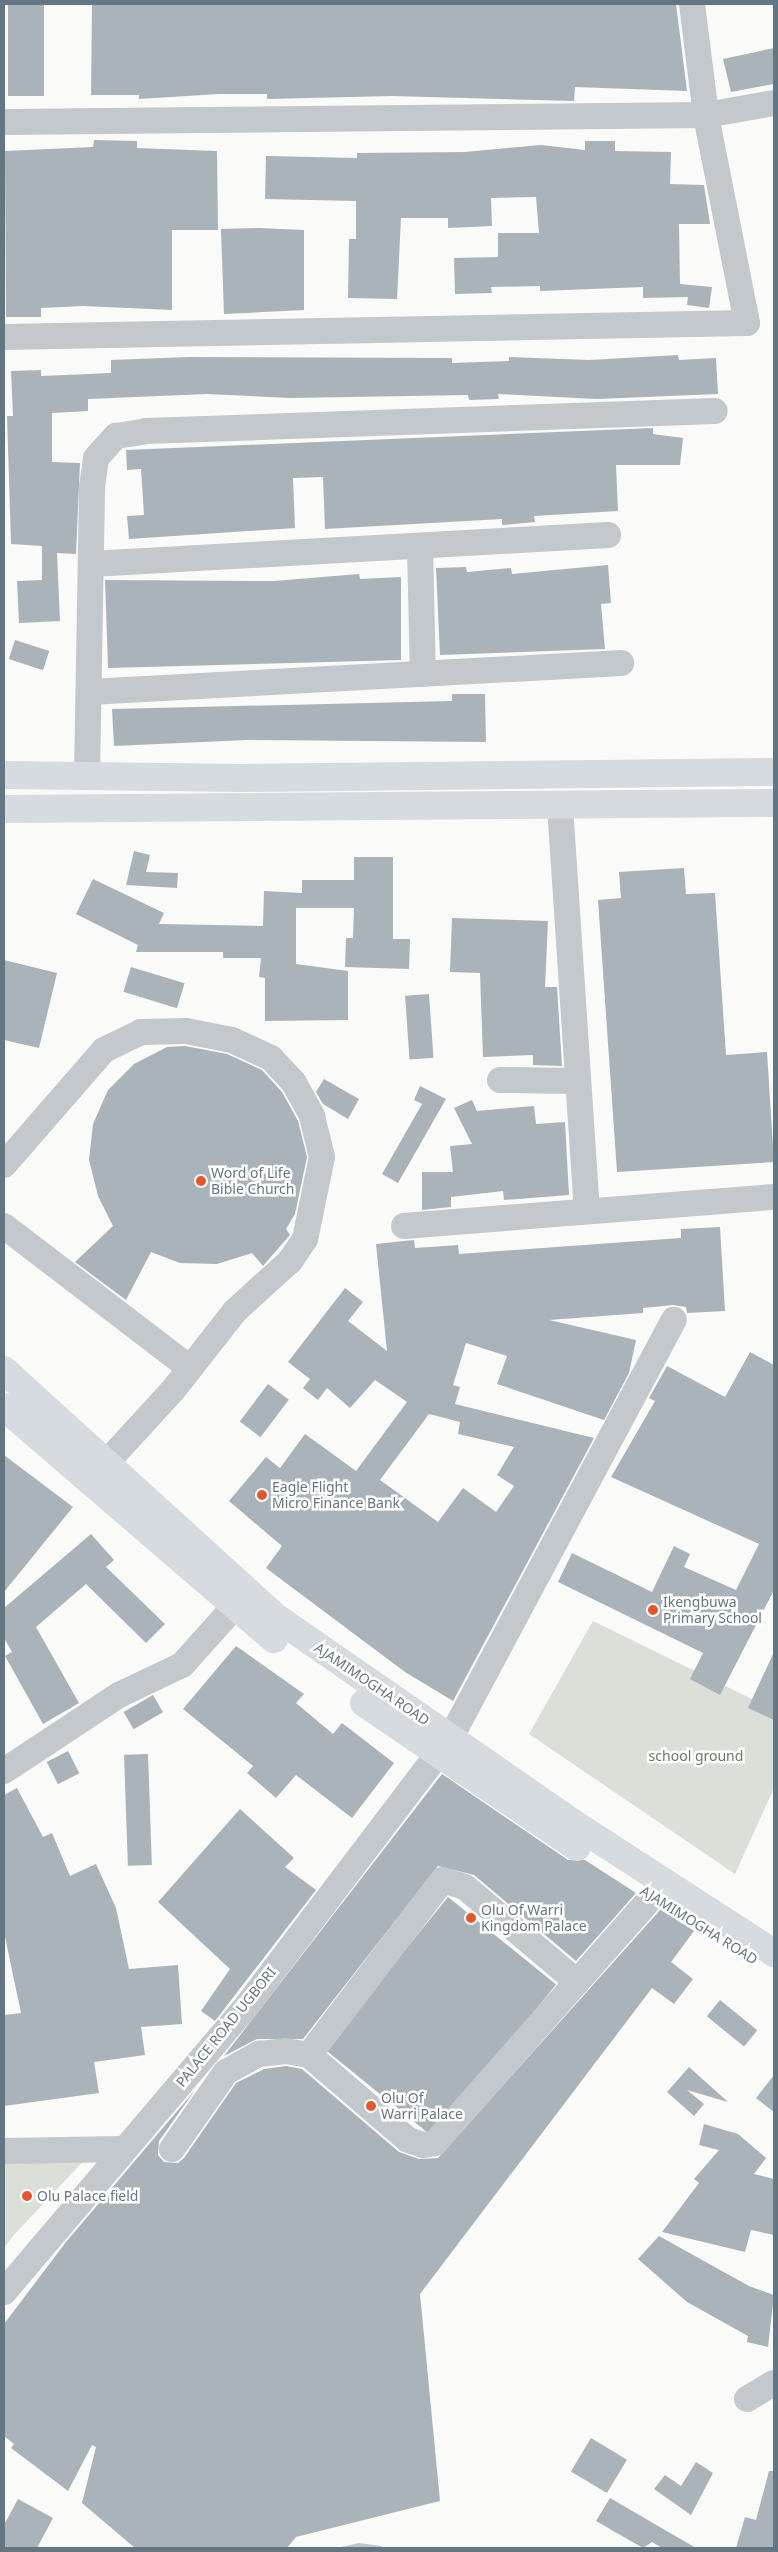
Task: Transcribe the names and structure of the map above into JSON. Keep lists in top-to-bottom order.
{
  "streets": {
    "main road": ["AJAMIMOGHA ROAD"],
    "street": ["PALACE ROAD UGBORI"]
  },
  "crossings": [
    ["AJAMIMOGHA ROAD", "PALACE ROAD UGBORI"]
  ],
  "parks": ["school ground"],
  "places": [
    "Word of Life Bible Church",
    "Eagle Flight Micro Finance Bank",
    "Ikengbuwa Primary School",
    "Olu Of Warri Kingdom Palace",
    "Olu Of Warri Palace",
    "Olu Palace field"
  ]
}
